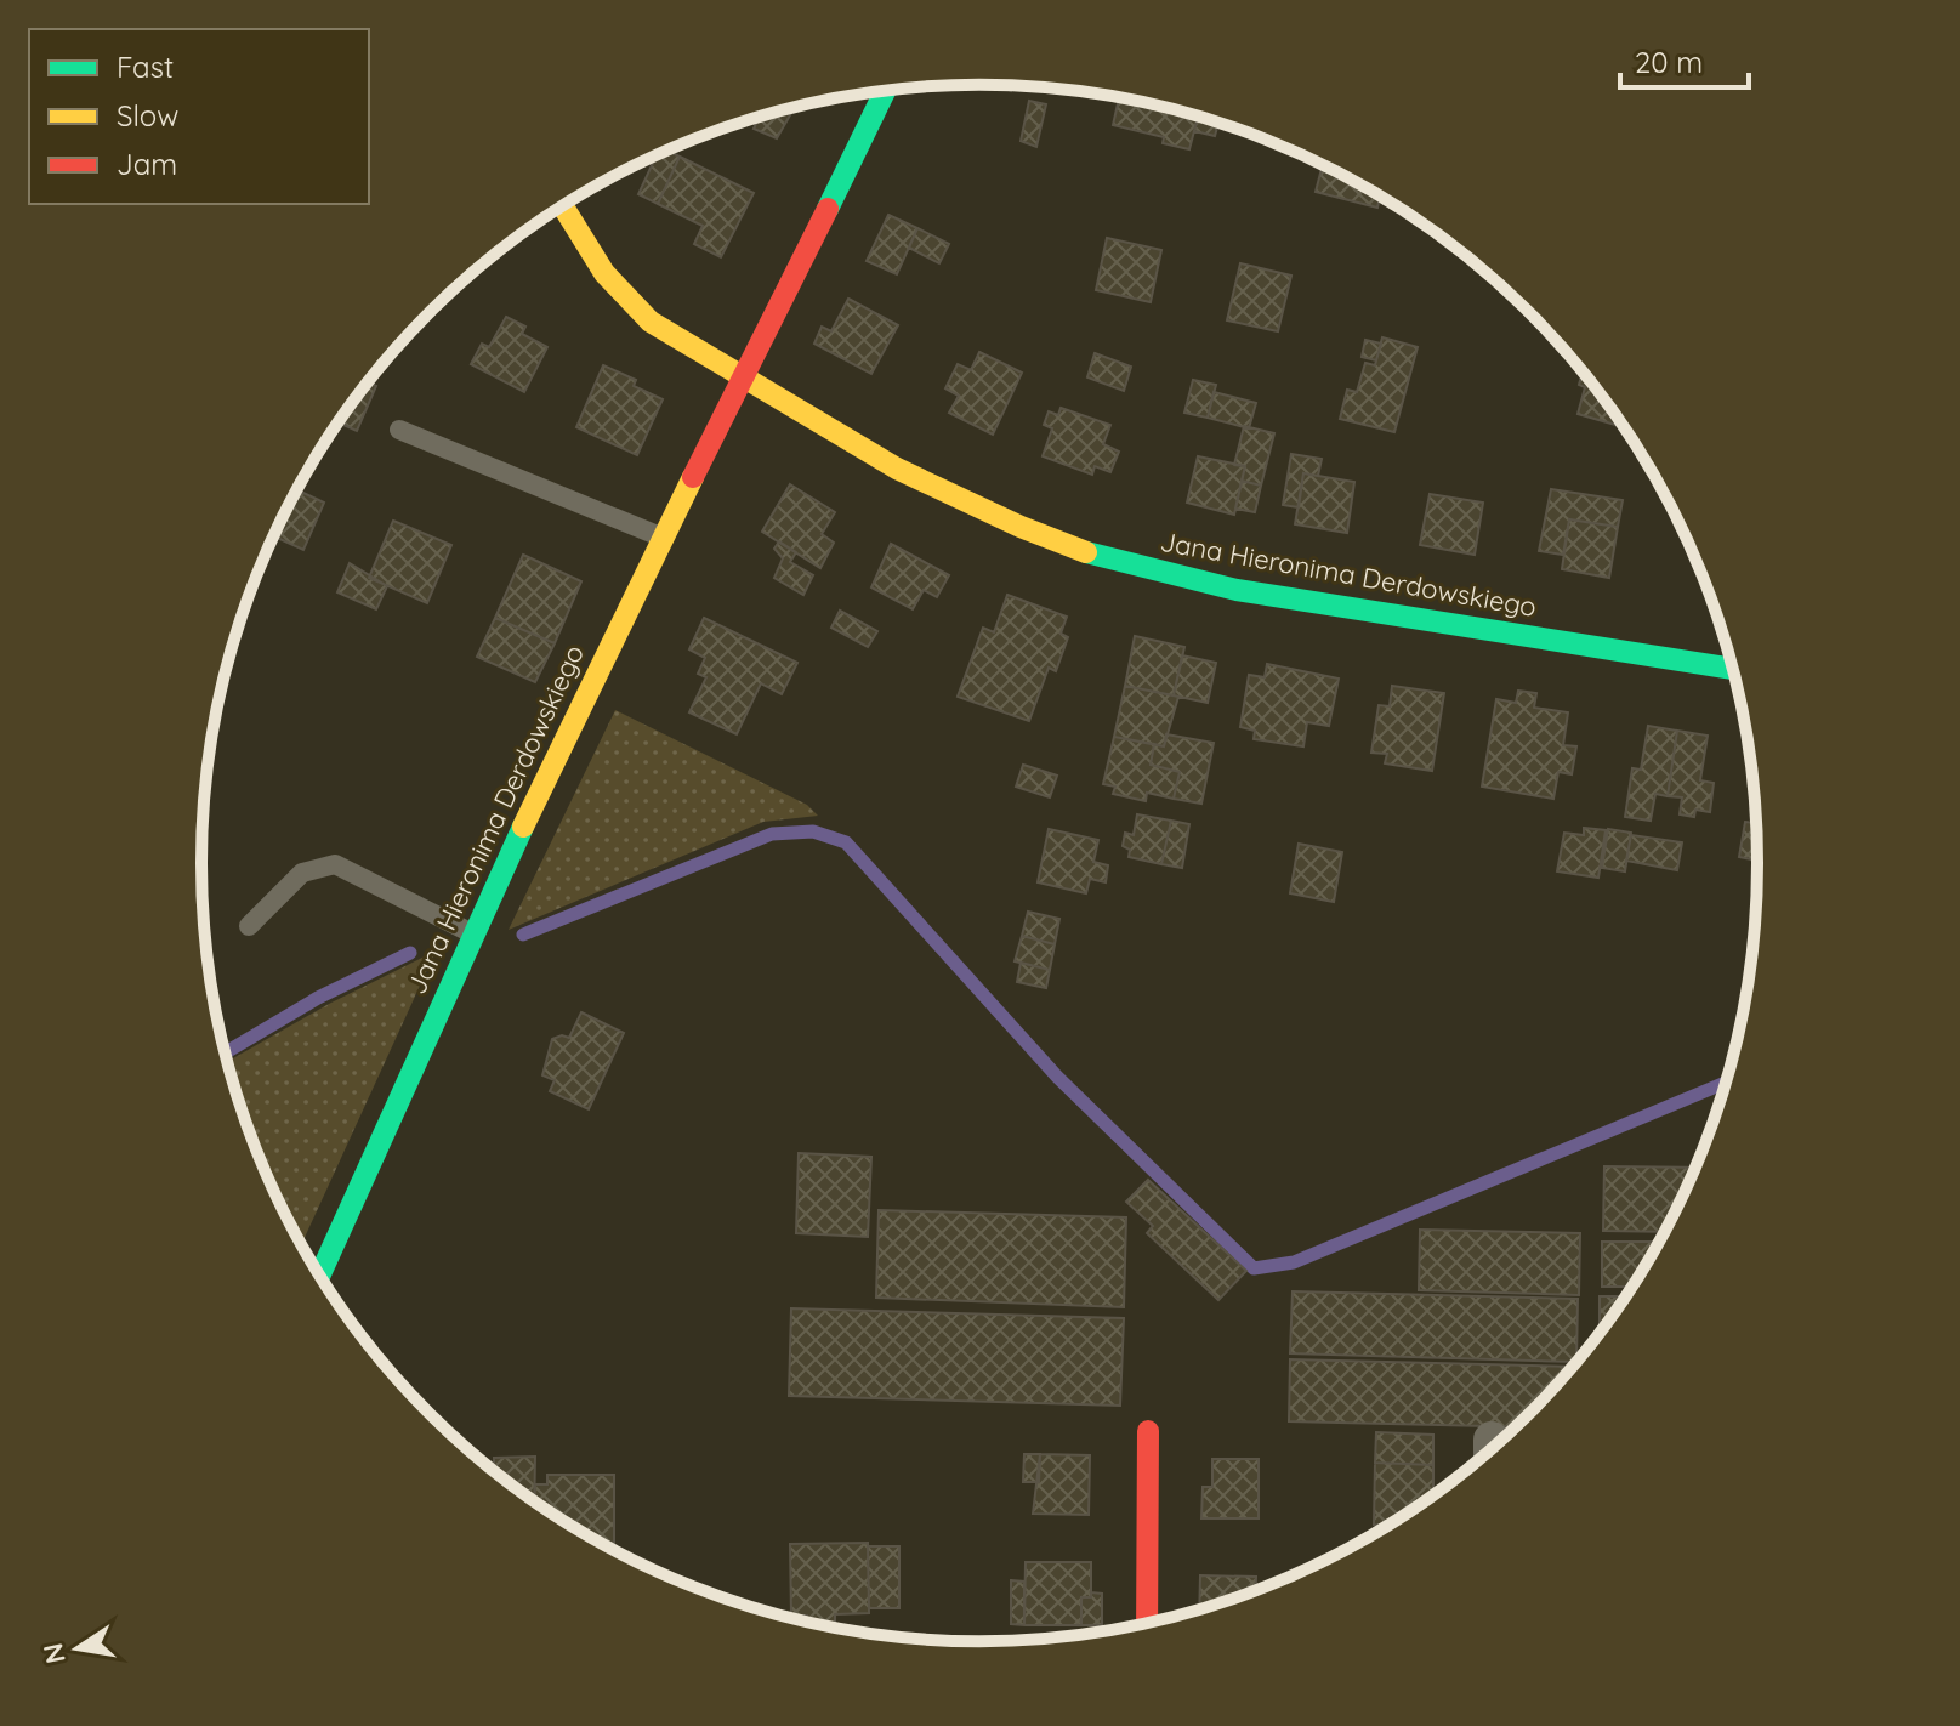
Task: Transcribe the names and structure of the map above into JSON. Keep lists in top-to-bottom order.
{
  "streets": {
    "street": ["Jana Hieronima Derdowskiego"]
  },
  "legend": ["Fast", "Slow", "Jam"],
  "scale_bar": "20 m",
  "north": "left"
}
